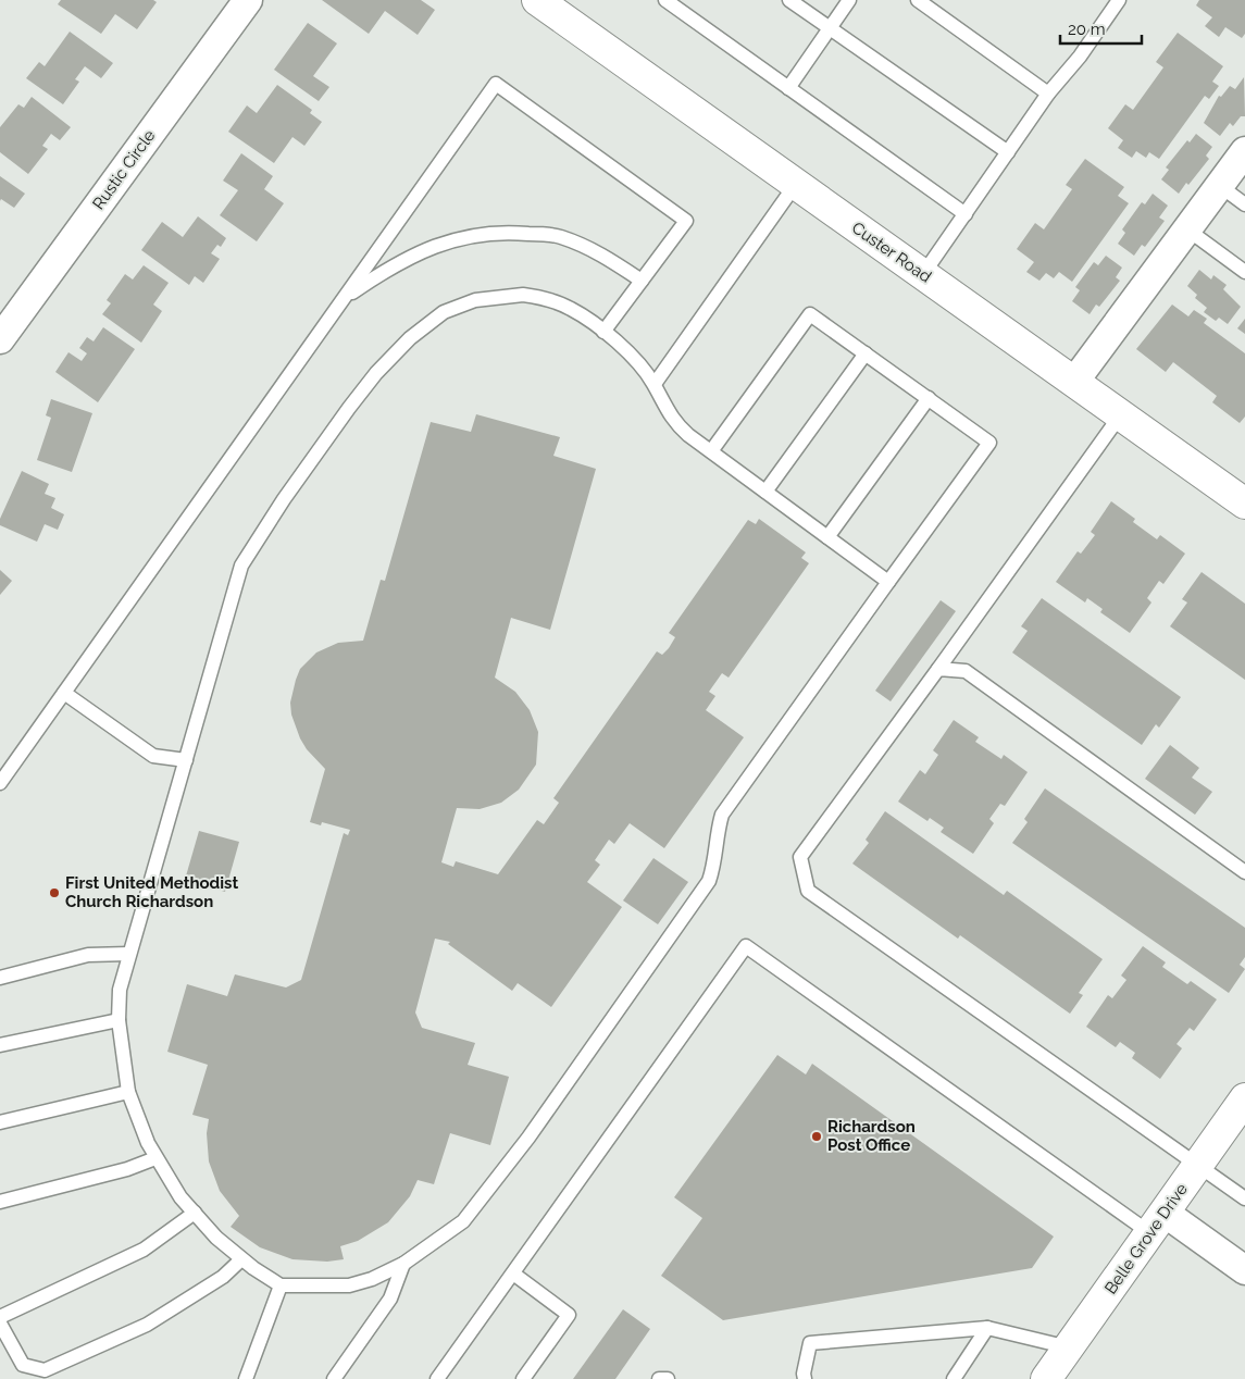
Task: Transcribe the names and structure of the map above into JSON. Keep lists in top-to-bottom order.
{
  "streets": {
    "street": ["Rustic Circle", "Custer Road", "Belle Grove Drive"]
  },
  "places": ["First United Methodist Church Richardson", "Richardson Post Office"],
  "scale_bar": "20 m"
}
